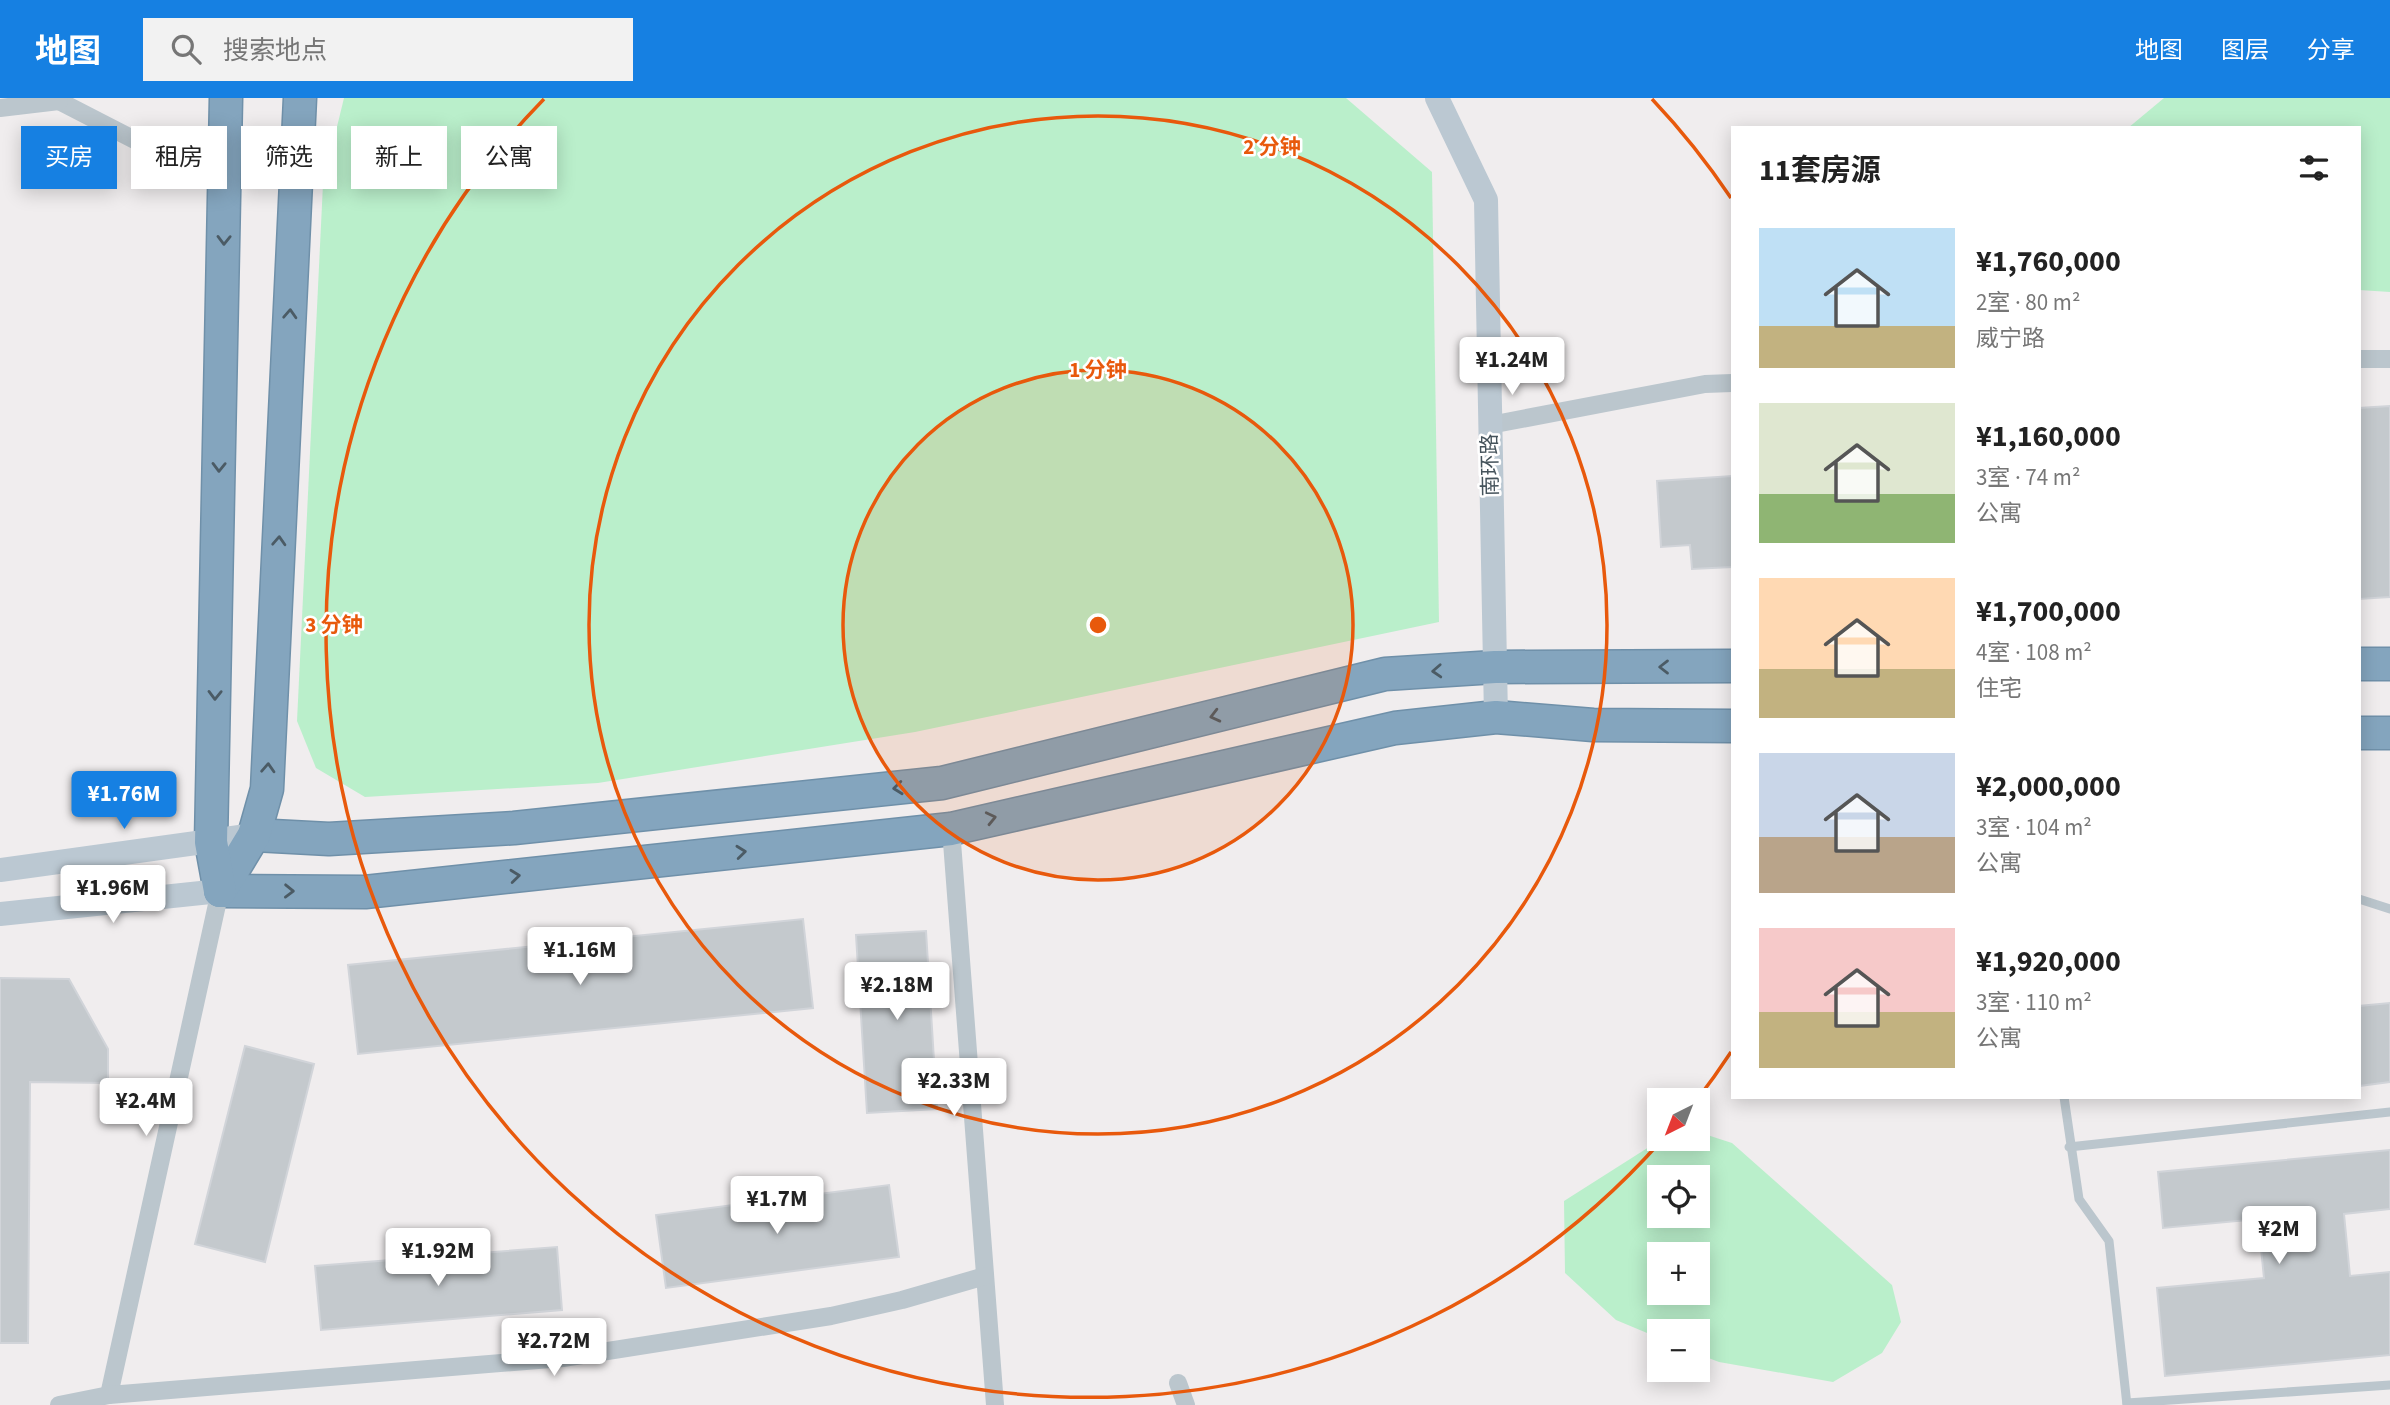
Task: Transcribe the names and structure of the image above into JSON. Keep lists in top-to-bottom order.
{
  "streets": {
    "main road": ["南环路"]
  },
  "north": "bottom left",
  "page": {
    "header": "地图",
    "search": "搜索地点",
    "nav": ["地图", "图层", "分享"],
    "chip": [
      "买房",
      "租房",
      "筛选",
      "新上",
      "公寓"
    ],
    "heading": "11套房源",
    "list": [
      {
        "name": "¥1,760,000",
        "note": "2室 · 80 m² · 威宁路"
      },
      {
        "name": "¥1,160,000",
        "note": "3室 · 74 m² · 公寓"
      },
      {
        "name": "¥1,700,000",
        "note": "4室 · 108 m² · 住宅"
      },
      {
        "name": "¥2,000,000",
        "note": "3室 · 104 m² · 公寓"
      },
      {
        "name": "¥1,920,000",
        "note": "3室 · 110 m² · 公寓"
      }
    ],
    "price": [
      "¥1.24M",
      "¥1.76M",
      "¥1.96M",
      "¥1.16M",
      "¥2.18M",
      "¥2.33M",
      "¥2.4M",
      "¥1.7M",
      "¥2M",
      "¥1.92M",
      "¥2.72M"
    ],
    "map_buttons": ["+", "−"]
  },
  "rings": ["2 分钟", "1 分钟", "3 分钟"]
}
